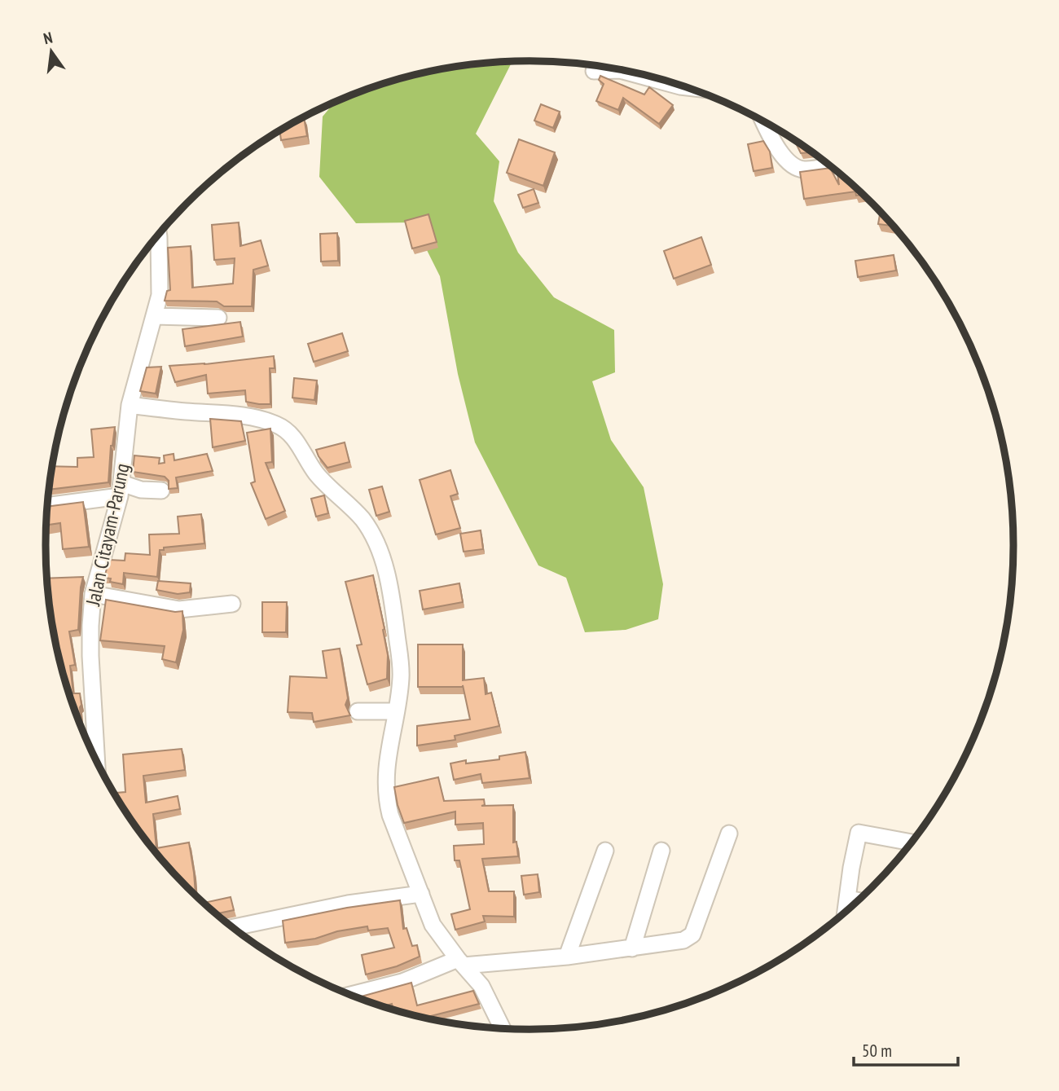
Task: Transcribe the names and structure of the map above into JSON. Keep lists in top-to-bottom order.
{
  "streets": {
    "street": ["Jalan Citayam-Parung"]
  },
  "scale_bar": "50 m",
  "north": "top"
}
